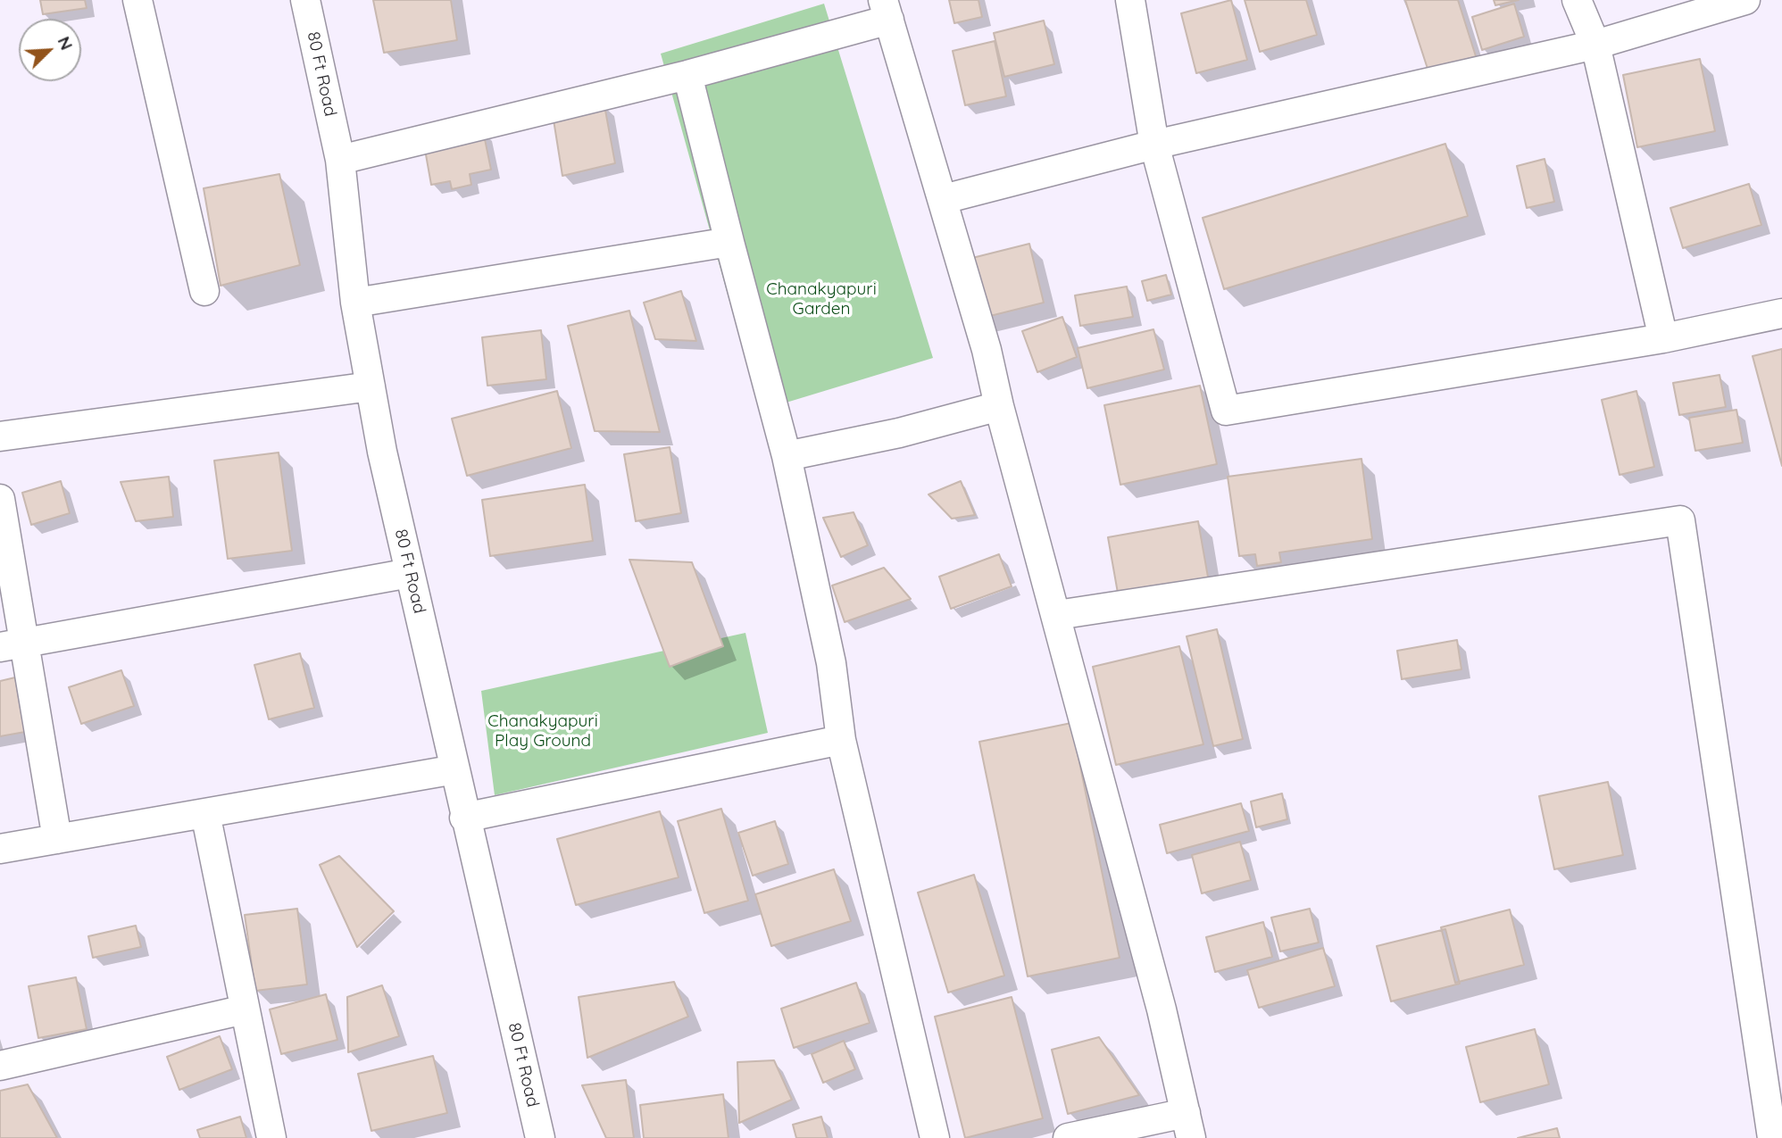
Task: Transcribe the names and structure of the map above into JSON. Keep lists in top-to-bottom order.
{
  "streets": {
    "street": ["80 Ft Road"]
  },
  "parks": ["Chanakyapuri Garden", "Chanakyapuri Play Ground"],
  "north": "top right"
}
